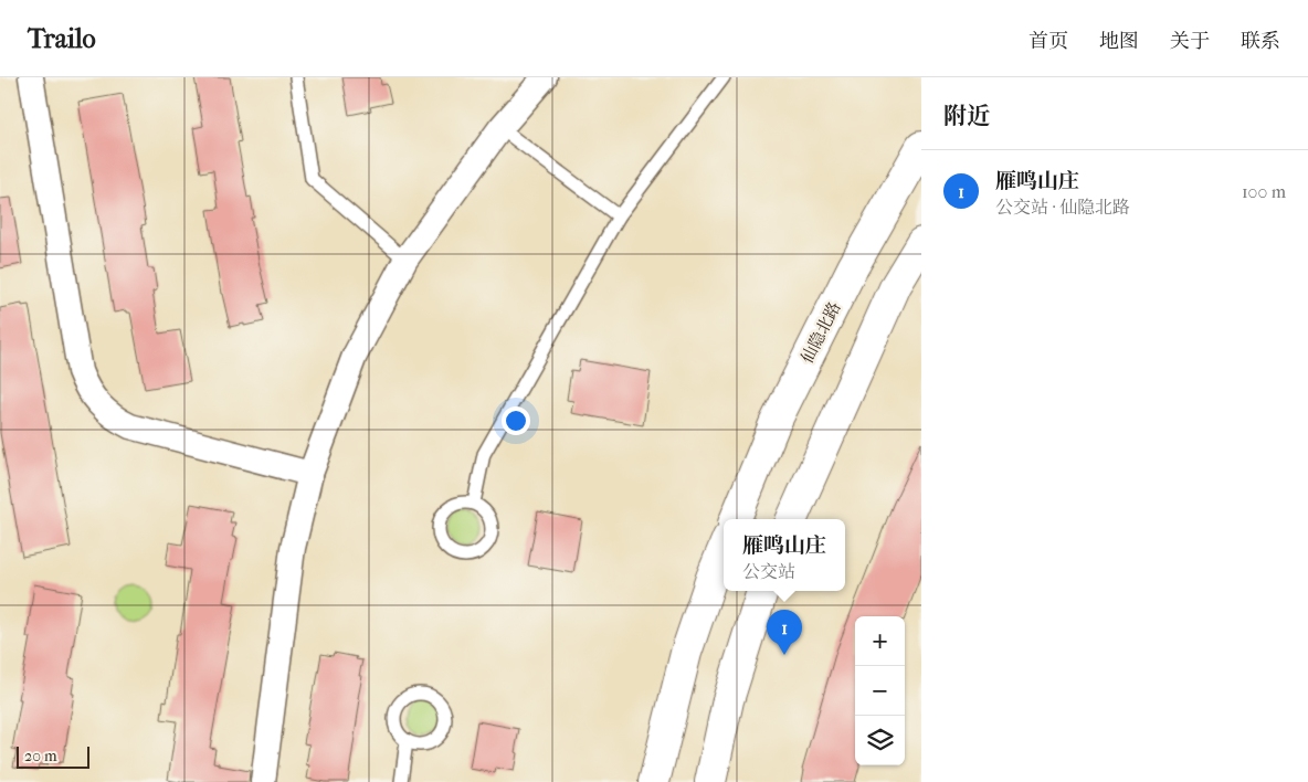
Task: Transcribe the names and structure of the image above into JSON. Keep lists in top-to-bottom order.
{
  "streets": {
    "main road": ["仙隐北路"]
  },
  "scale_bar": "20 m",
  "page": {
    "header": "Trailo",
    "nav": [
      "首页",
      "地图",
      "关于",
      "联系"
    ],
    "heading": "附近",
    "list": [
      {
        "mark": "1",
        "name": "雁鸣山庄",
        "note": "公交站 · 仙隐北路",
        "value": "100 m"
      }
    ],
    "popup": ["雁鸣山庄", "公交站"],
    "pins": "1",
    "map_buttons": ["+", "−"],
    "scale": "20 m"
  }
}
